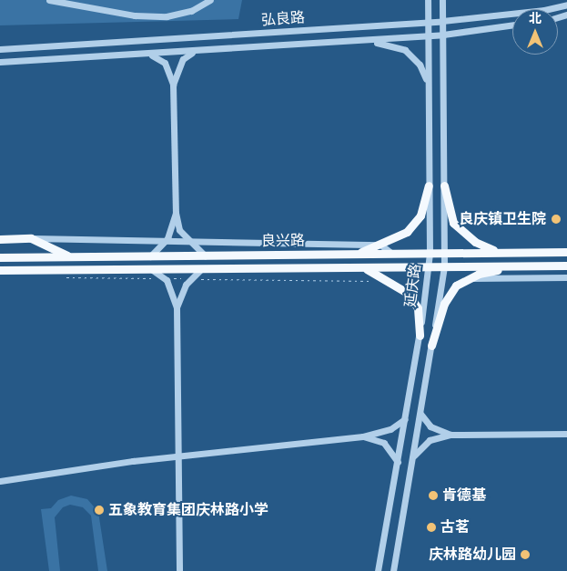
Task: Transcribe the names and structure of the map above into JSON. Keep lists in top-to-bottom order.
{
  "streets": {
    "main road": ["良兴路"],
    "street": ["弘良路", "延庆路"]
  },
  "crossings": [
    ["弘良路", "延庆路"],
    ["良兴路", "延庆路"]
  ],
  "places": [
    "良庆镇卫生院",
    "肯德基",
    "五象教育集团庆林路小学",
    "古茗",
    "庆林路幼儿园"
  ],
  "north": "top"
}
